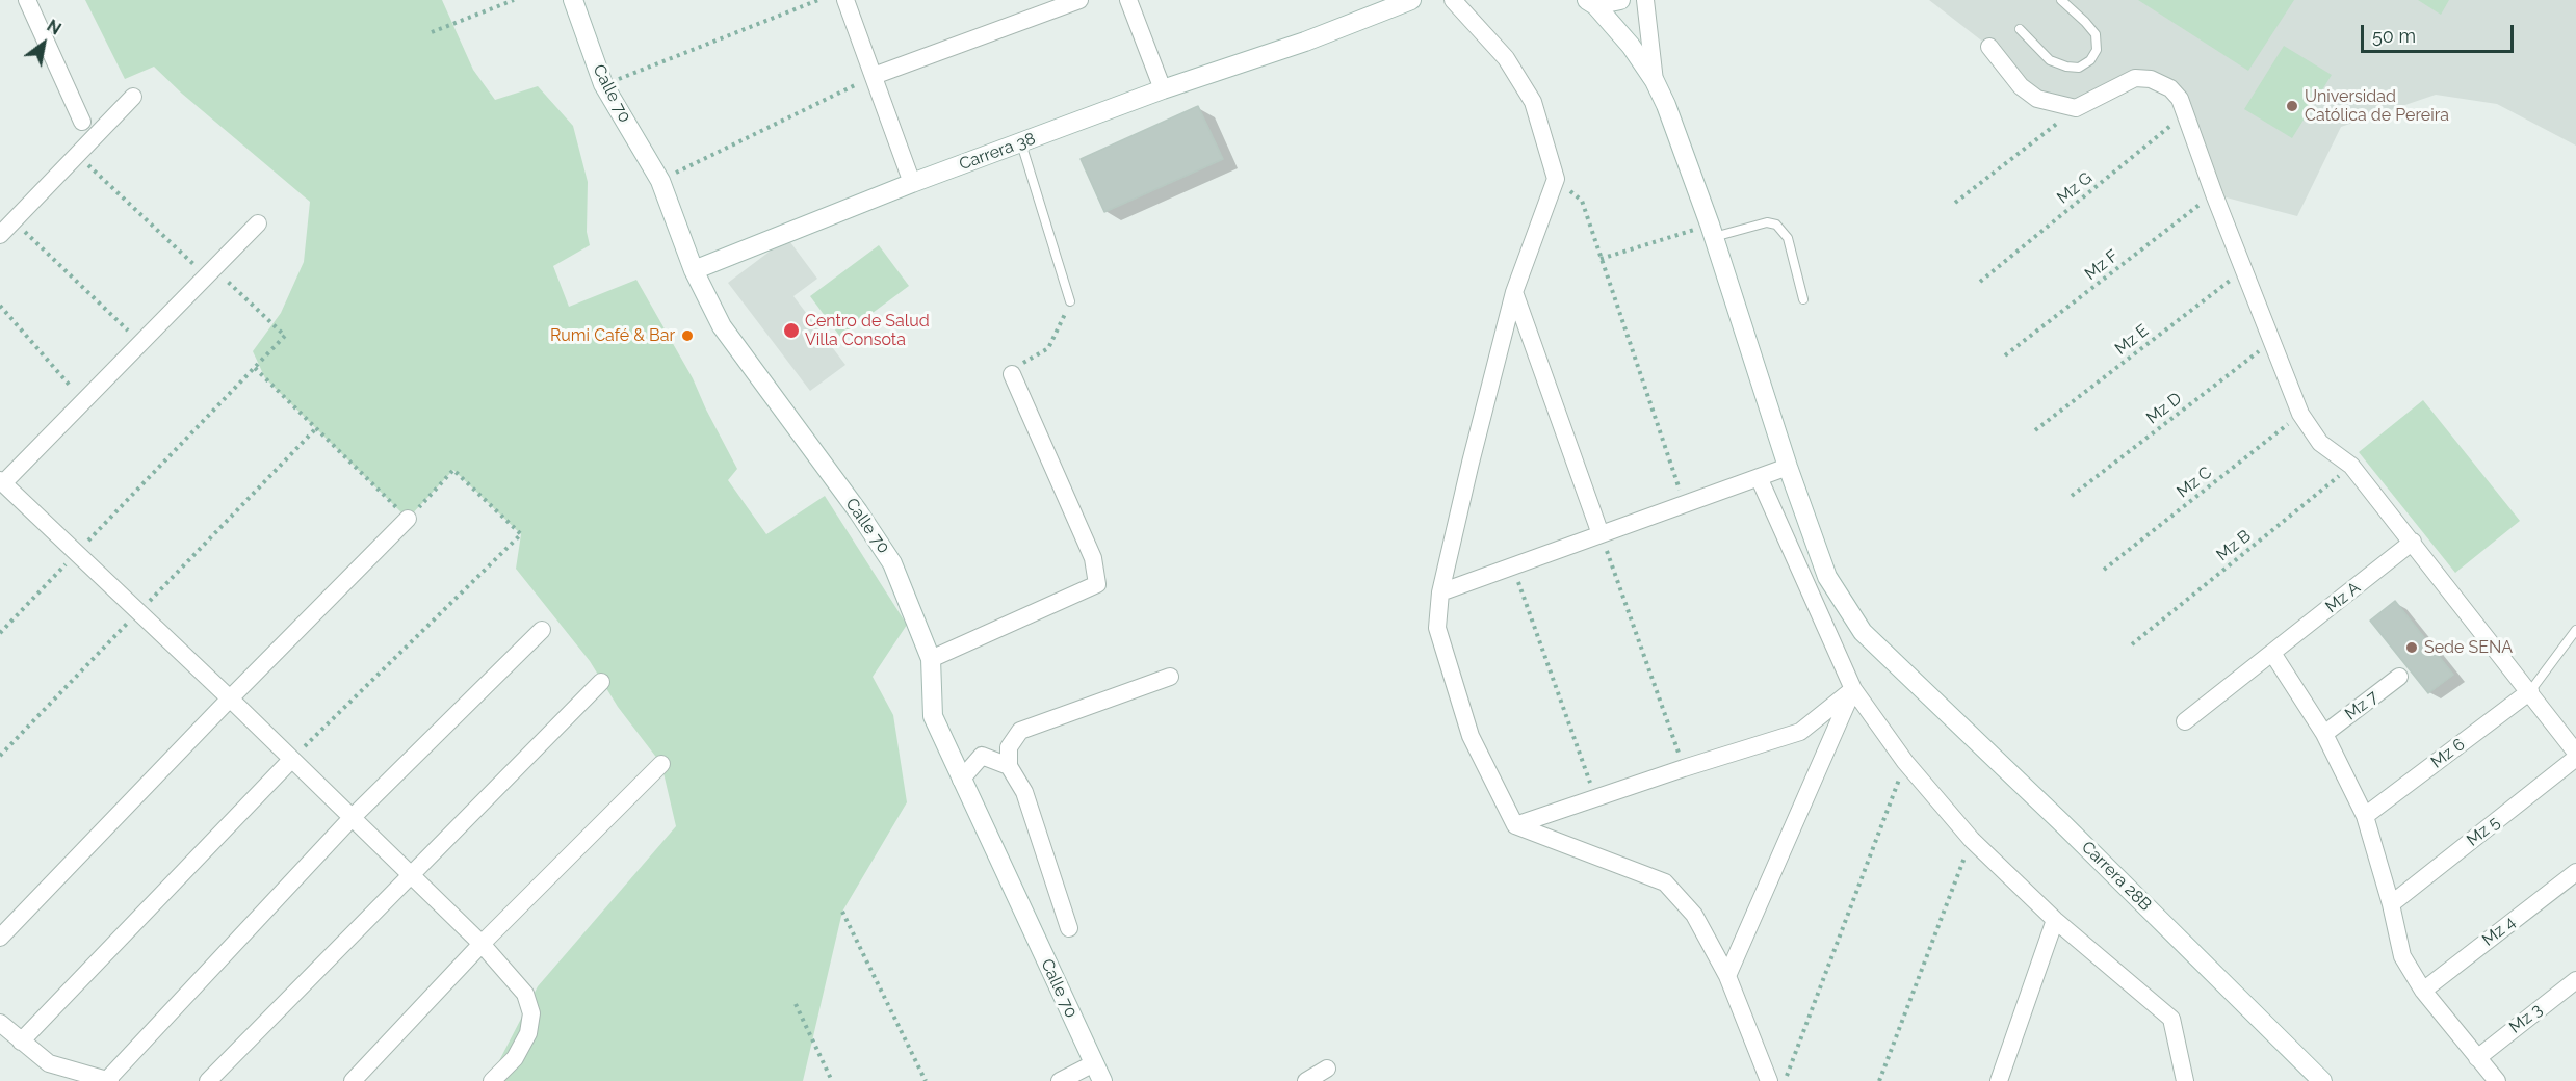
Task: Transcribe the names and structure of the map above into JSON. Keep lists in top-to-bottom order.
{
  "streets": {
    "street": [
      "Calle 70",
      "Carrera 38",
      "Mz A",
      "Mz 7",
      "Mz 6",
      "Mz 5",
      "Carrera 28B",
      "Mz 4",
      "Mz 3"
    ],
    "path": [
      "Mz G",
      "Mz F",
      "Mz E",
      "Mz D",
      "Mz C",
      "Mz B"
    ]
  },
  "crossings": [
    ["Calle 70", "Carrera 38"]
  ],
  "places": [
    "Universidad Católica de Pereira",
    "Centro de Salud Villa Consota",
    "Rumi Café & Bar",
    "Sede SENA"
  ],
  "scale_bar": "50 m",
  "north": "top right"
}
